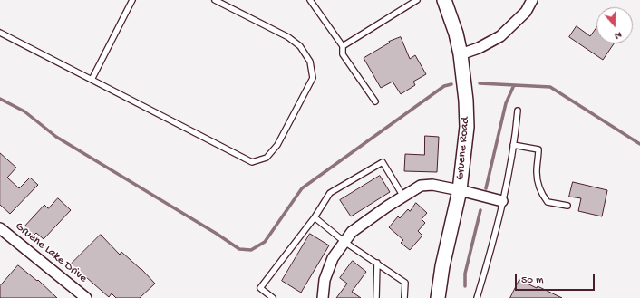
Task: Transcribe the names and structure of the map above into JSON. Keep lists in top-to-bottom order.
{
  "streets": {
    "street": ["Gruene Road", "Gruene Lake Drive"]
  },
  "scale_bar": "50 m",
  "north": "bottom"
}
